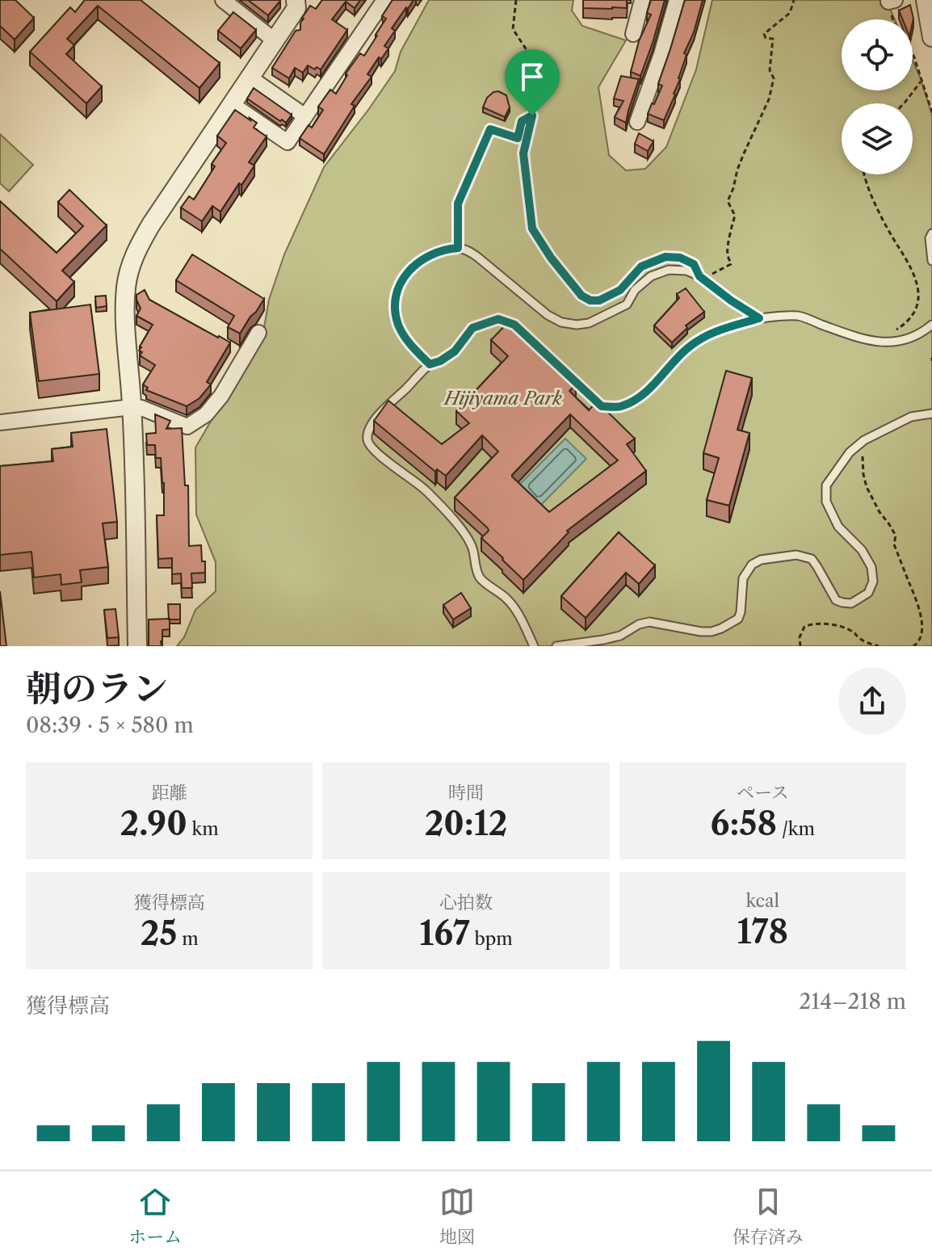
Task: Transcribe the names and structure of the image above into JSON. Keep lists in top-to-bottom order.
{
  "parks": ["Hijiyama Park"],
  "page": {
    "heading": ["朝のラン", "08:39 · 5 × 580 m"],
    "stats": [
      ["距離", "2.90 km"],
      ["時間", "20:12"],
      ["ペース", "6:58 /km"],
      ["獲得標高", "25 m"],
      ["心拍数", "167 bpm"],
      ["kcal", "178"]
    ],
    "chart": ["獲得標高", "214–218 m"],
    "tabs": ["ホーム", "地図", "保存済み"]
  }
}
